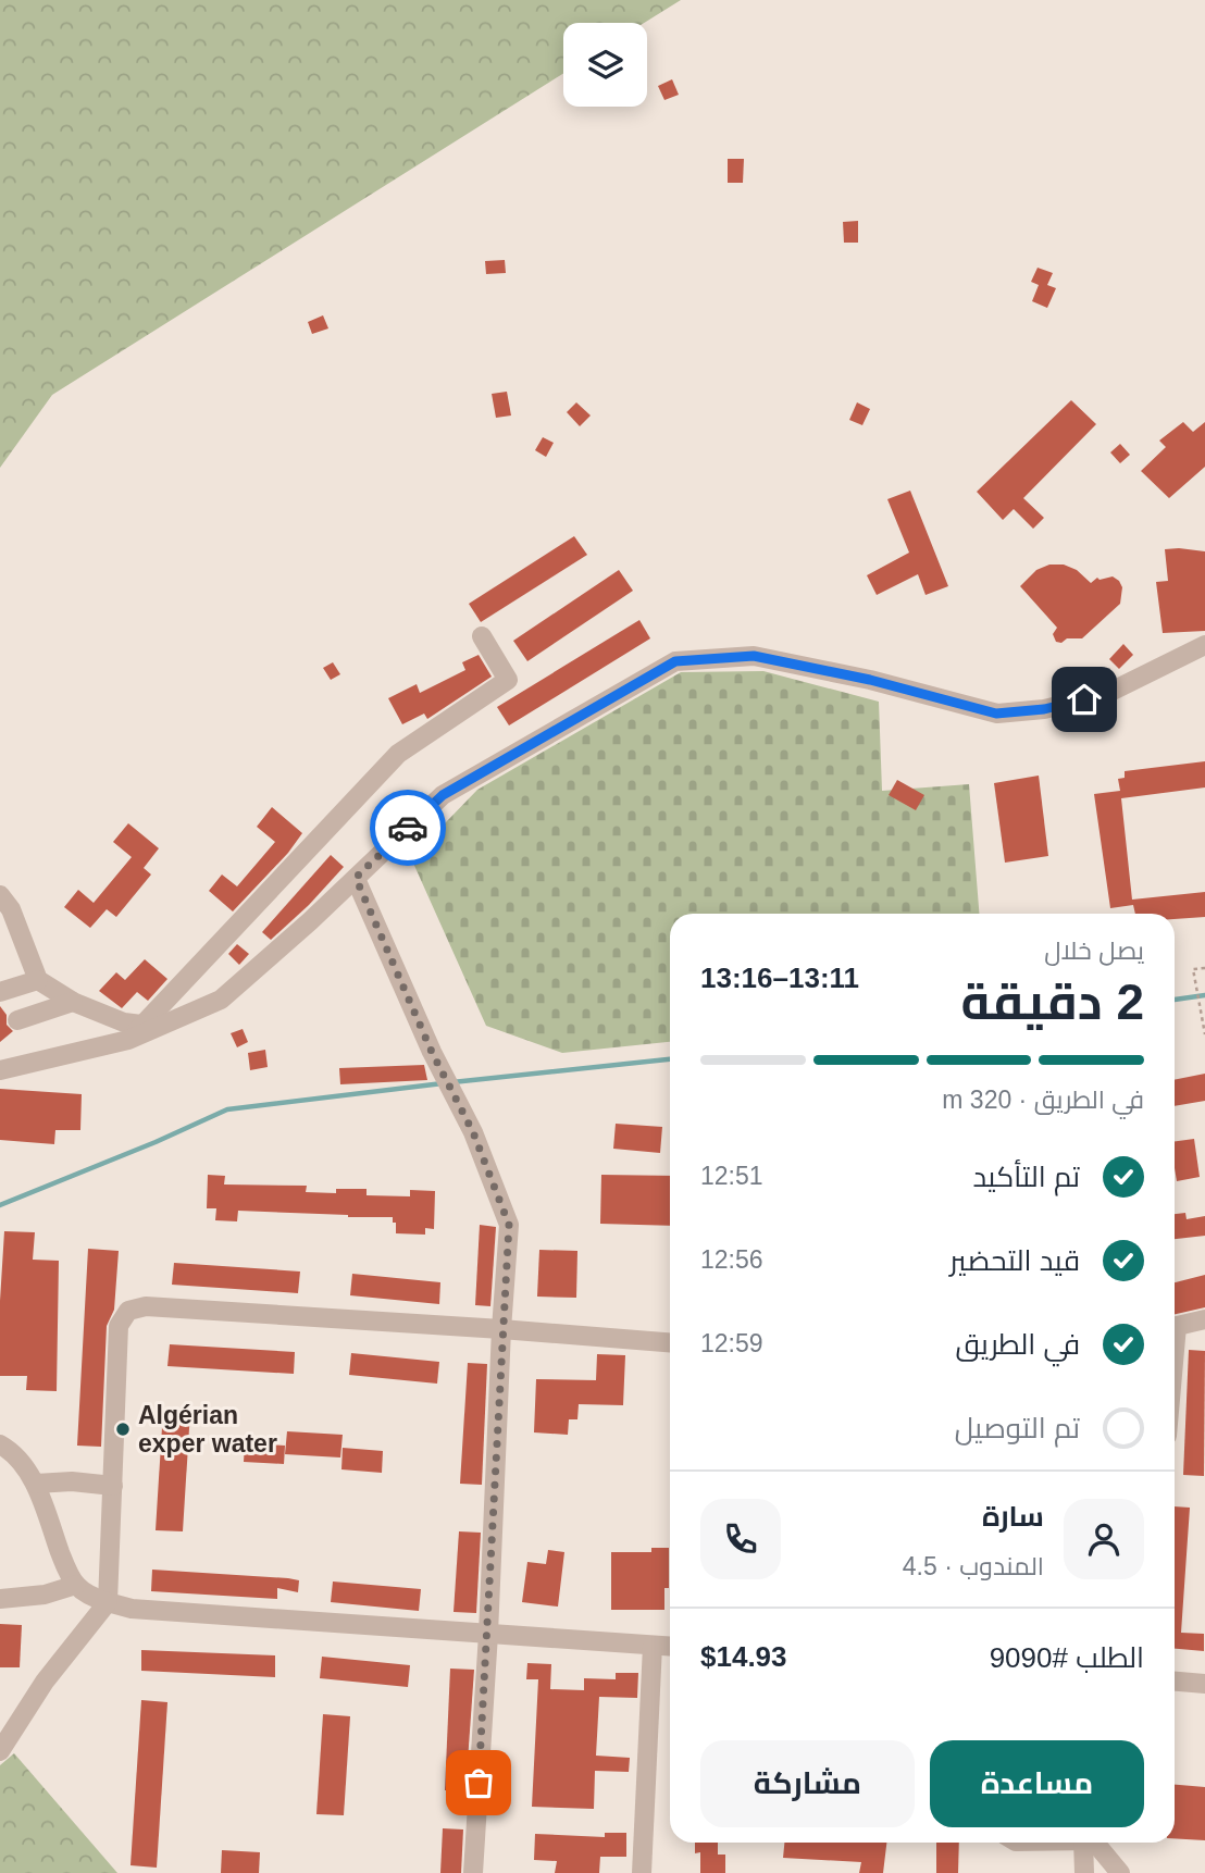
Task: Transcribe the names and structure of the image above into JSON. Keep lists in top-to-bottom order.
{
  "places": ["Algérian exper water"],
  "page": {
    "heading": ["2 دقيقة", "يصل خلال", "13:11–13:16"],
    "panel": [
      "سارة",
      "المندوب · 4.5",
      "الطلب #9090",
      "$14.93"
    ],
    "bar": "في الطريق · 320 m",
    "list": [
      ["تم التأكيد", "12:51"],
      ["قيد التحضير", "12:56"],
      ["في الطريق", "12:59"],
      "تم التوصيل"
    ],
    "buttons": ["مساعدة", "مشاركة"]
  }
}
